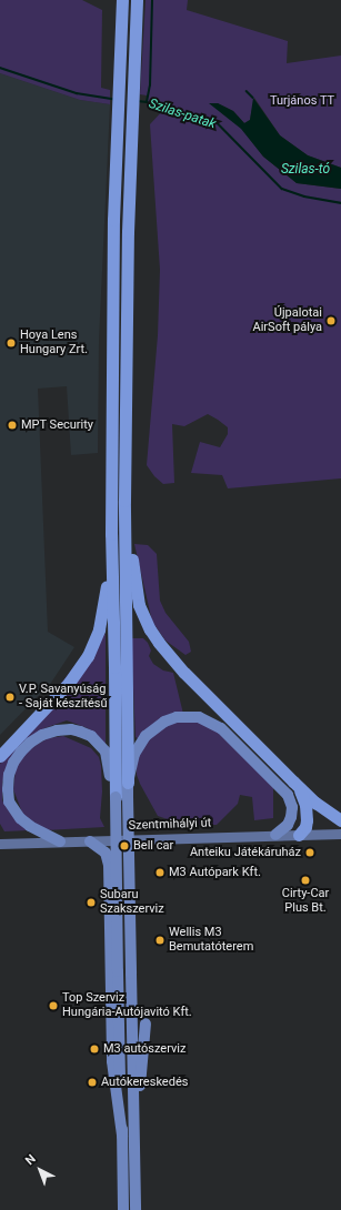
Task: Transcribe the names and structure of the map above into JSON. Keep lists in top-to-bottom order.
{
  "streets": {
    "main road": ["Szentmihályi út"]
  },
  "water": ["Szilas-patak", "Szilas-tó"],
  "parks": ["Turjános TT"],
  "places": [
    "Újpalotai AirSoft pálya",
    "Hoya Lens Hungary Zrt.",
    "MPT Security",
    "V.P. Savanyúság - Saját készítésű",
    "Bell car",
    "Anteiku Játékáruház",
    "M3 Autópark Kft.",
    "Cirty-Car Plus Bt.",
    "Subaru Szakszerviz",
    "Wellis M3 Bemutatóterem",
    "Top Szerviz Hungária-Autójavitó Kft.",
    "M3 autószerviz",
    "Autókereskedés"
  ],
  "north": "top left"
}
